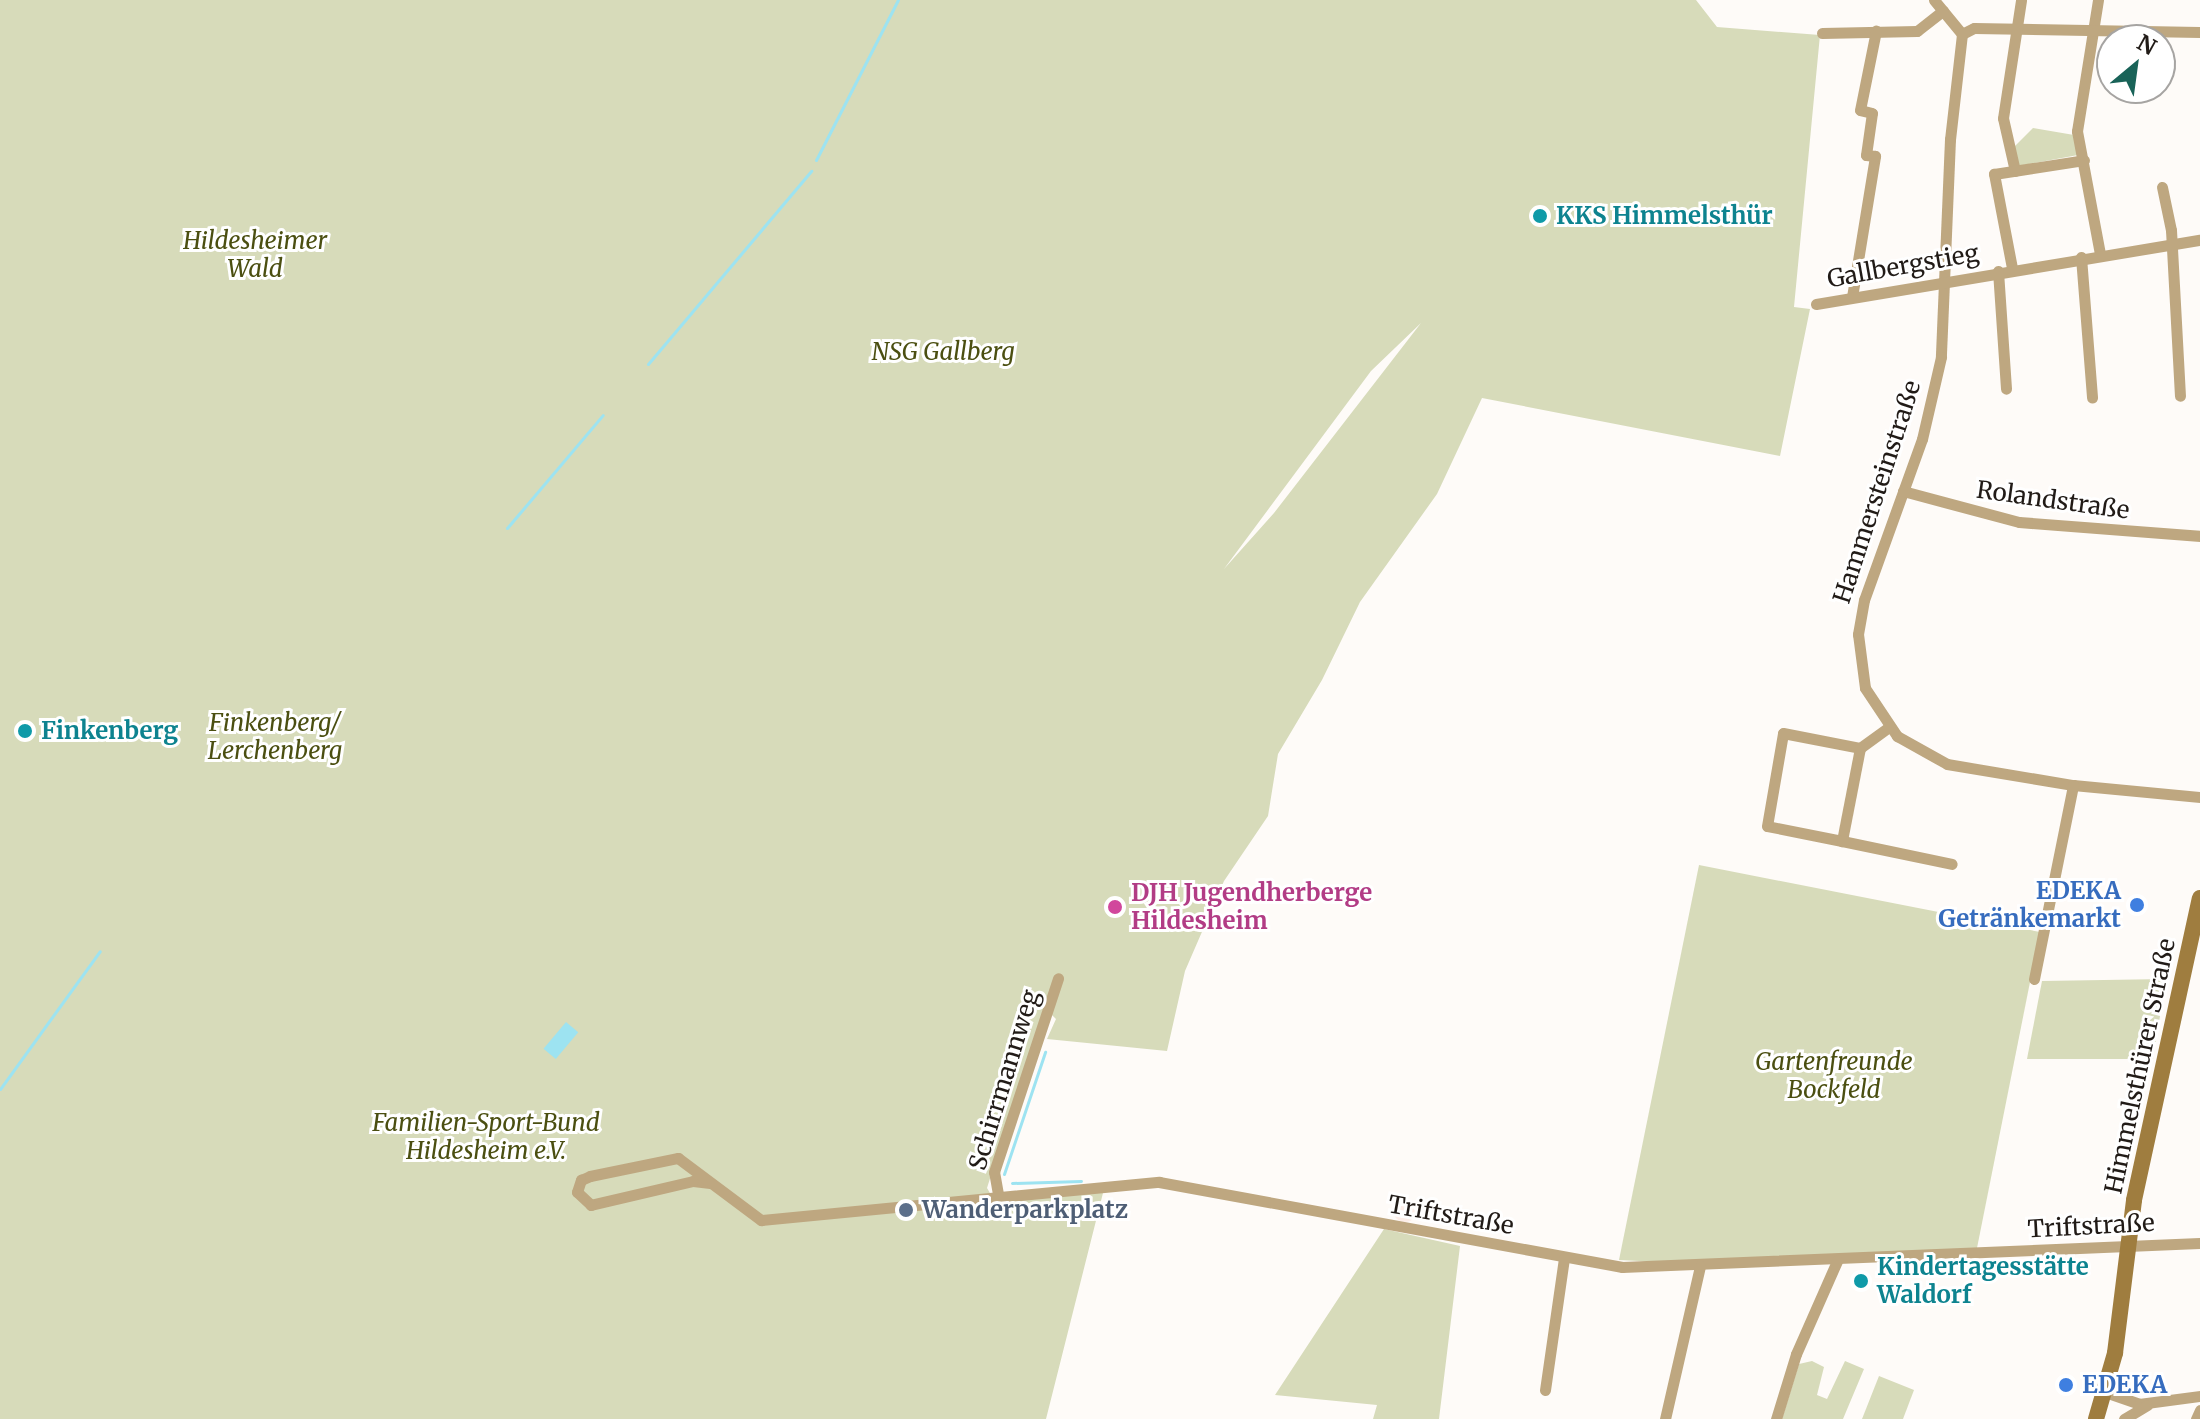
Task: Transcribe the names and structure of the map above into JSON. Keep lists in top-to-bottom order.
{
  "streets": {
    "street": [
      "Gallbergstieg",
      "Hammersteinstraße",
      "Rolandstraße",
      "Himmelsthürer Straße",
      "Schirrmannweg",
      "Triftstraße"
    ]
  },
  "crossings": [
    ["Gallbergstieg", "Hammersteinstraße"],
    ["Hammersteinstraße", "Rolandstraße"],
    ["Himmelsthürer Straße", "Triftstraße"],
    ["Schirrmannweg", "Triftstraße"]
  ],
  "parks": [
    "Hildesheimer Wald",
    "NSG Gallberg",
    "Finkenberg/ Lerchenberg",
    "Gartenfreunde Bockfeld",
    "Familien-Sport-Bund Hildesheim e.V."
  ],
  "places": [
    "KKS Himmelsthür",
    "Finkenberg",
    "EDEKA Getränkemarkt",
    "DJH Jugendherberge Hildesheim",
    "Wanderparkplatz",
    "Kindertagesstätte Waldorf",
    "EDEKA"
  ],
  "north": "top right"
}
